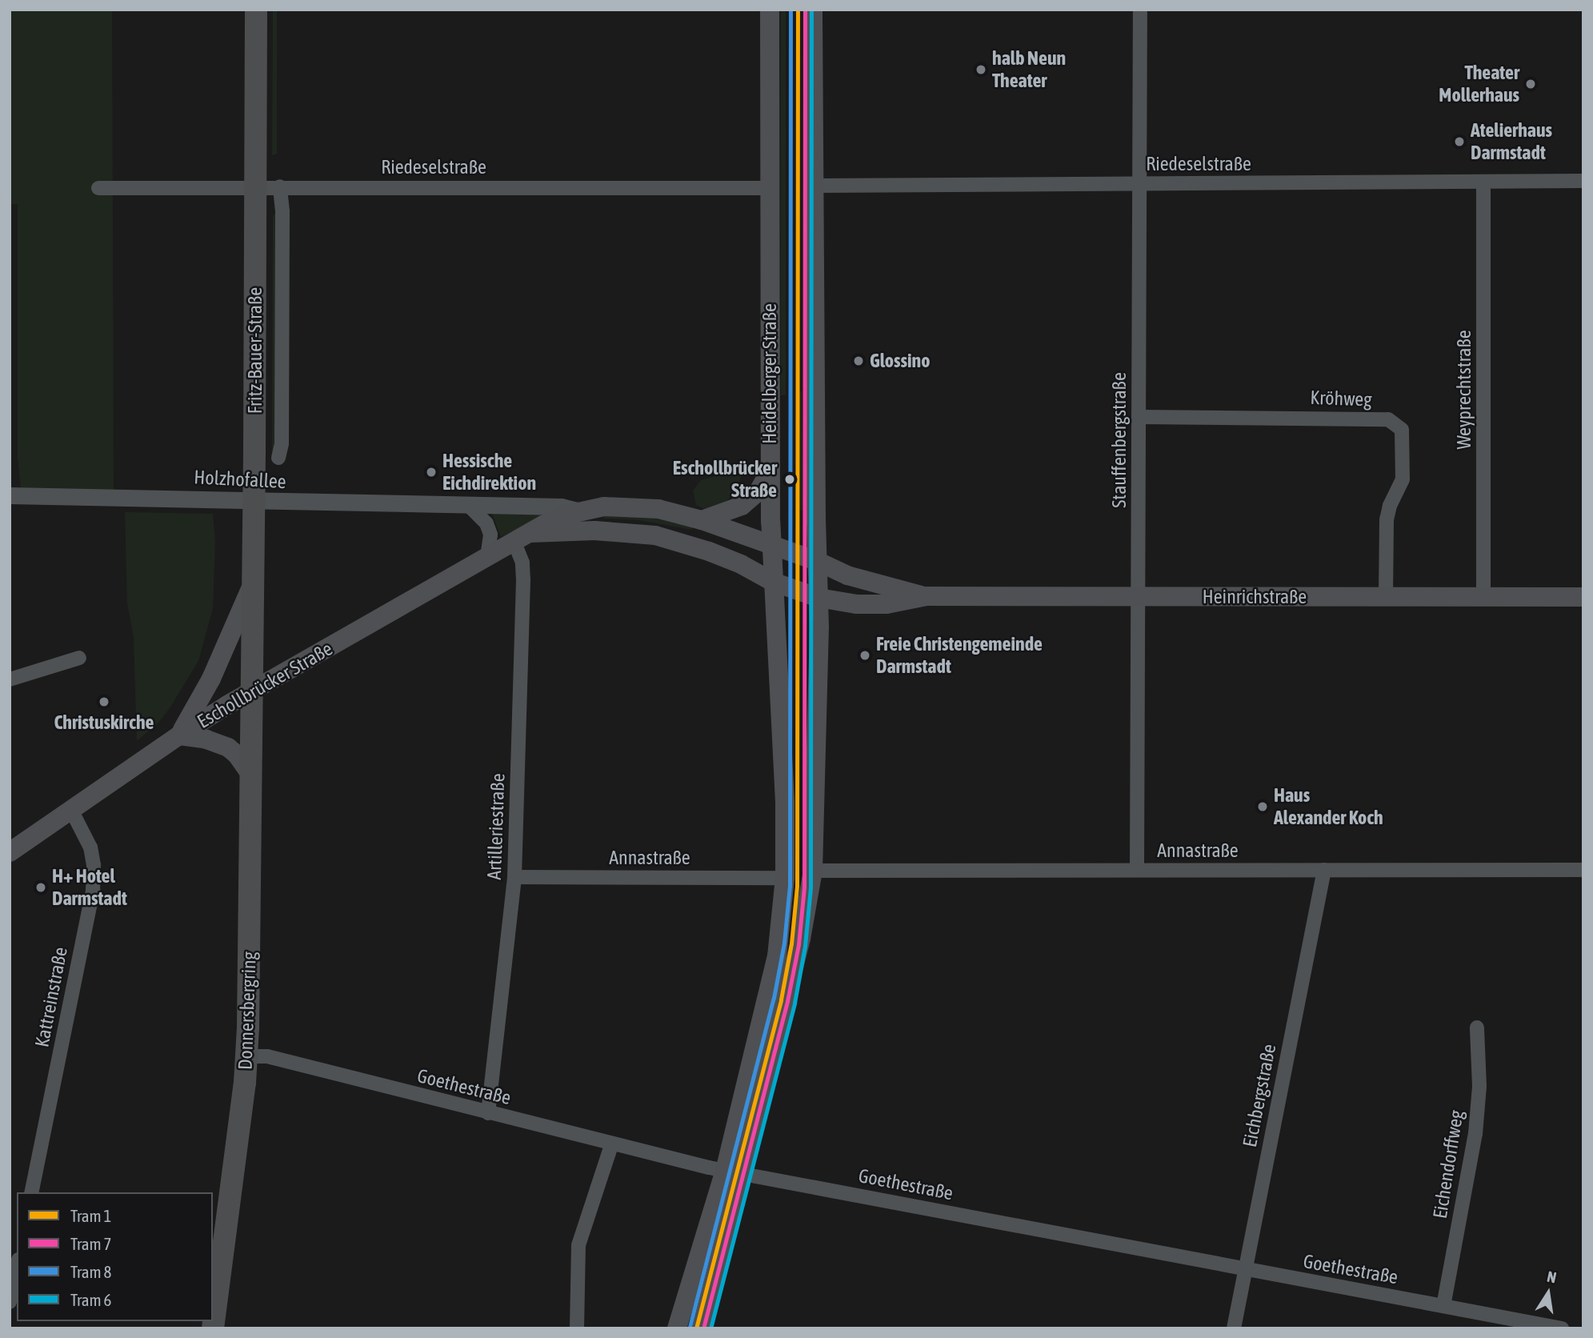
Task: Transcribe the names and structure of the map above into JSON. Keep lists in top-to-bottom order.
{
  "streets": {
    "main road": [
      "Fritz-Bauer-Straße",
      "Heidelberger Straße",
      "Heinrichstraße",
      "Eschollbrücker Straße",
      "Donnersbergring"
    ],
    "street": [
      "Riedeselstraße",
      "Weyprechtstraße",
      "Kröhweg",
      "Stauffenbergstraße",
      "Holzhofallee",
      "Artilleriestraße",
      "Annastraße",
      "Kattreinstraße",
      "Goethestraße",
      "Eichbergstraße",
      "Eichendorffweg"
    ]
  },
  "crossings": [
    ["Riedeselstraße", "Fritz-Bauer-Straße"],
    ["Riedeselstraße", "Heidelberger Straße"],
    ["Riedeselstraße", "Weyprechtstraße"],
    ["Riedeselstraße", "Stauffenbergstraße"],
    ["Fritz-Bauer-Straße", "Holzhofallee"],
    ["Fritz-Bauer-Straße", "Eschollbrücker Straße"],
    ["Fritz-Bauer-Straße", "Donnersbergring"],
    ["Heidelberger Straße", "Heinrichstraße"],
    ["Heidelberger Straße", "Eschollbrücker Straße"],
    ["Heidelberger Straße", "Annastraße"],
    ["Heidelberger Straße", "Goethestraße"],
    ["Weyprechtstraße", "Heinrichstraße"],
    ["Kröhweg", "Stauffenbergstraße"],
    ["Kröhweg", "Heinrichstraße"],
    ["Stauffenbergstraße", "Heinrichstraße"],
    ["Stauffenbergstraße", "Annastraße"],
    ["Holzhofallee", "Eschollbrücker Straße"],
    ["Heinrichstraße", "Eschollbrücker Straße"],
    ["Eschollbrücker Straße", "Artilleriestraße"],
    ["Eschollbrücker Straße", "Kattreinstraße"],
    ["Eschollbrücker Straße", "Donnersbergring"],
    ["Artilleriestraße", "Annastraße"],
    ["Artilleriestraße", "Goethestraße"],
    ["Annastraße", "Eichbergstraße"],
    ["Donnersbergring", "Goethestraße"],
    ["Goethestraße", "Eichbergstraße"],
    ["Goethestraße", "Eichendorffweg"]
  ],
  "places": [
    "halb Neun Theater",
    "Theater Mollerhaus",
    "Atelierhaus Darmstadt",
    "Glossino",
    "Hessische Eichdirektion",
    "Eschollbrücker Straße",
    "Freie Christengemeinde Darmstadt",
    "Christuskirche",
    "Haus Alexander Koch",
    "H+ Hotel Darmstadt"
  ],
  "lines": [
    "tram line 1",
    "tram line 7",
    "tram line 8",
    "tram line 6"
  ],
  "legend": [
    "Tram 1",
    "Tram 7",
    "Tram 8",
    "Tram 6"
  ],
  "north": "top"
}
